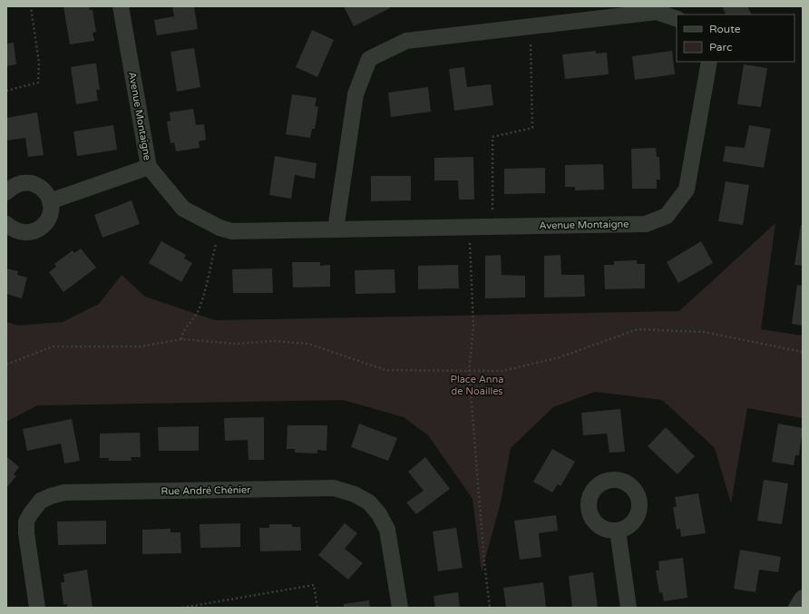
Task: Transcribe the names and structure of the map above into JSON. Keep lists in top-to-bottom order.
{
  "streets": {
    "street": ["Avenue Montaigne", "Rue André Chénier"]
  },
  "parks": ["Place Anna de Noailles"],
  "legend": ["Route", "Parc"]
}
